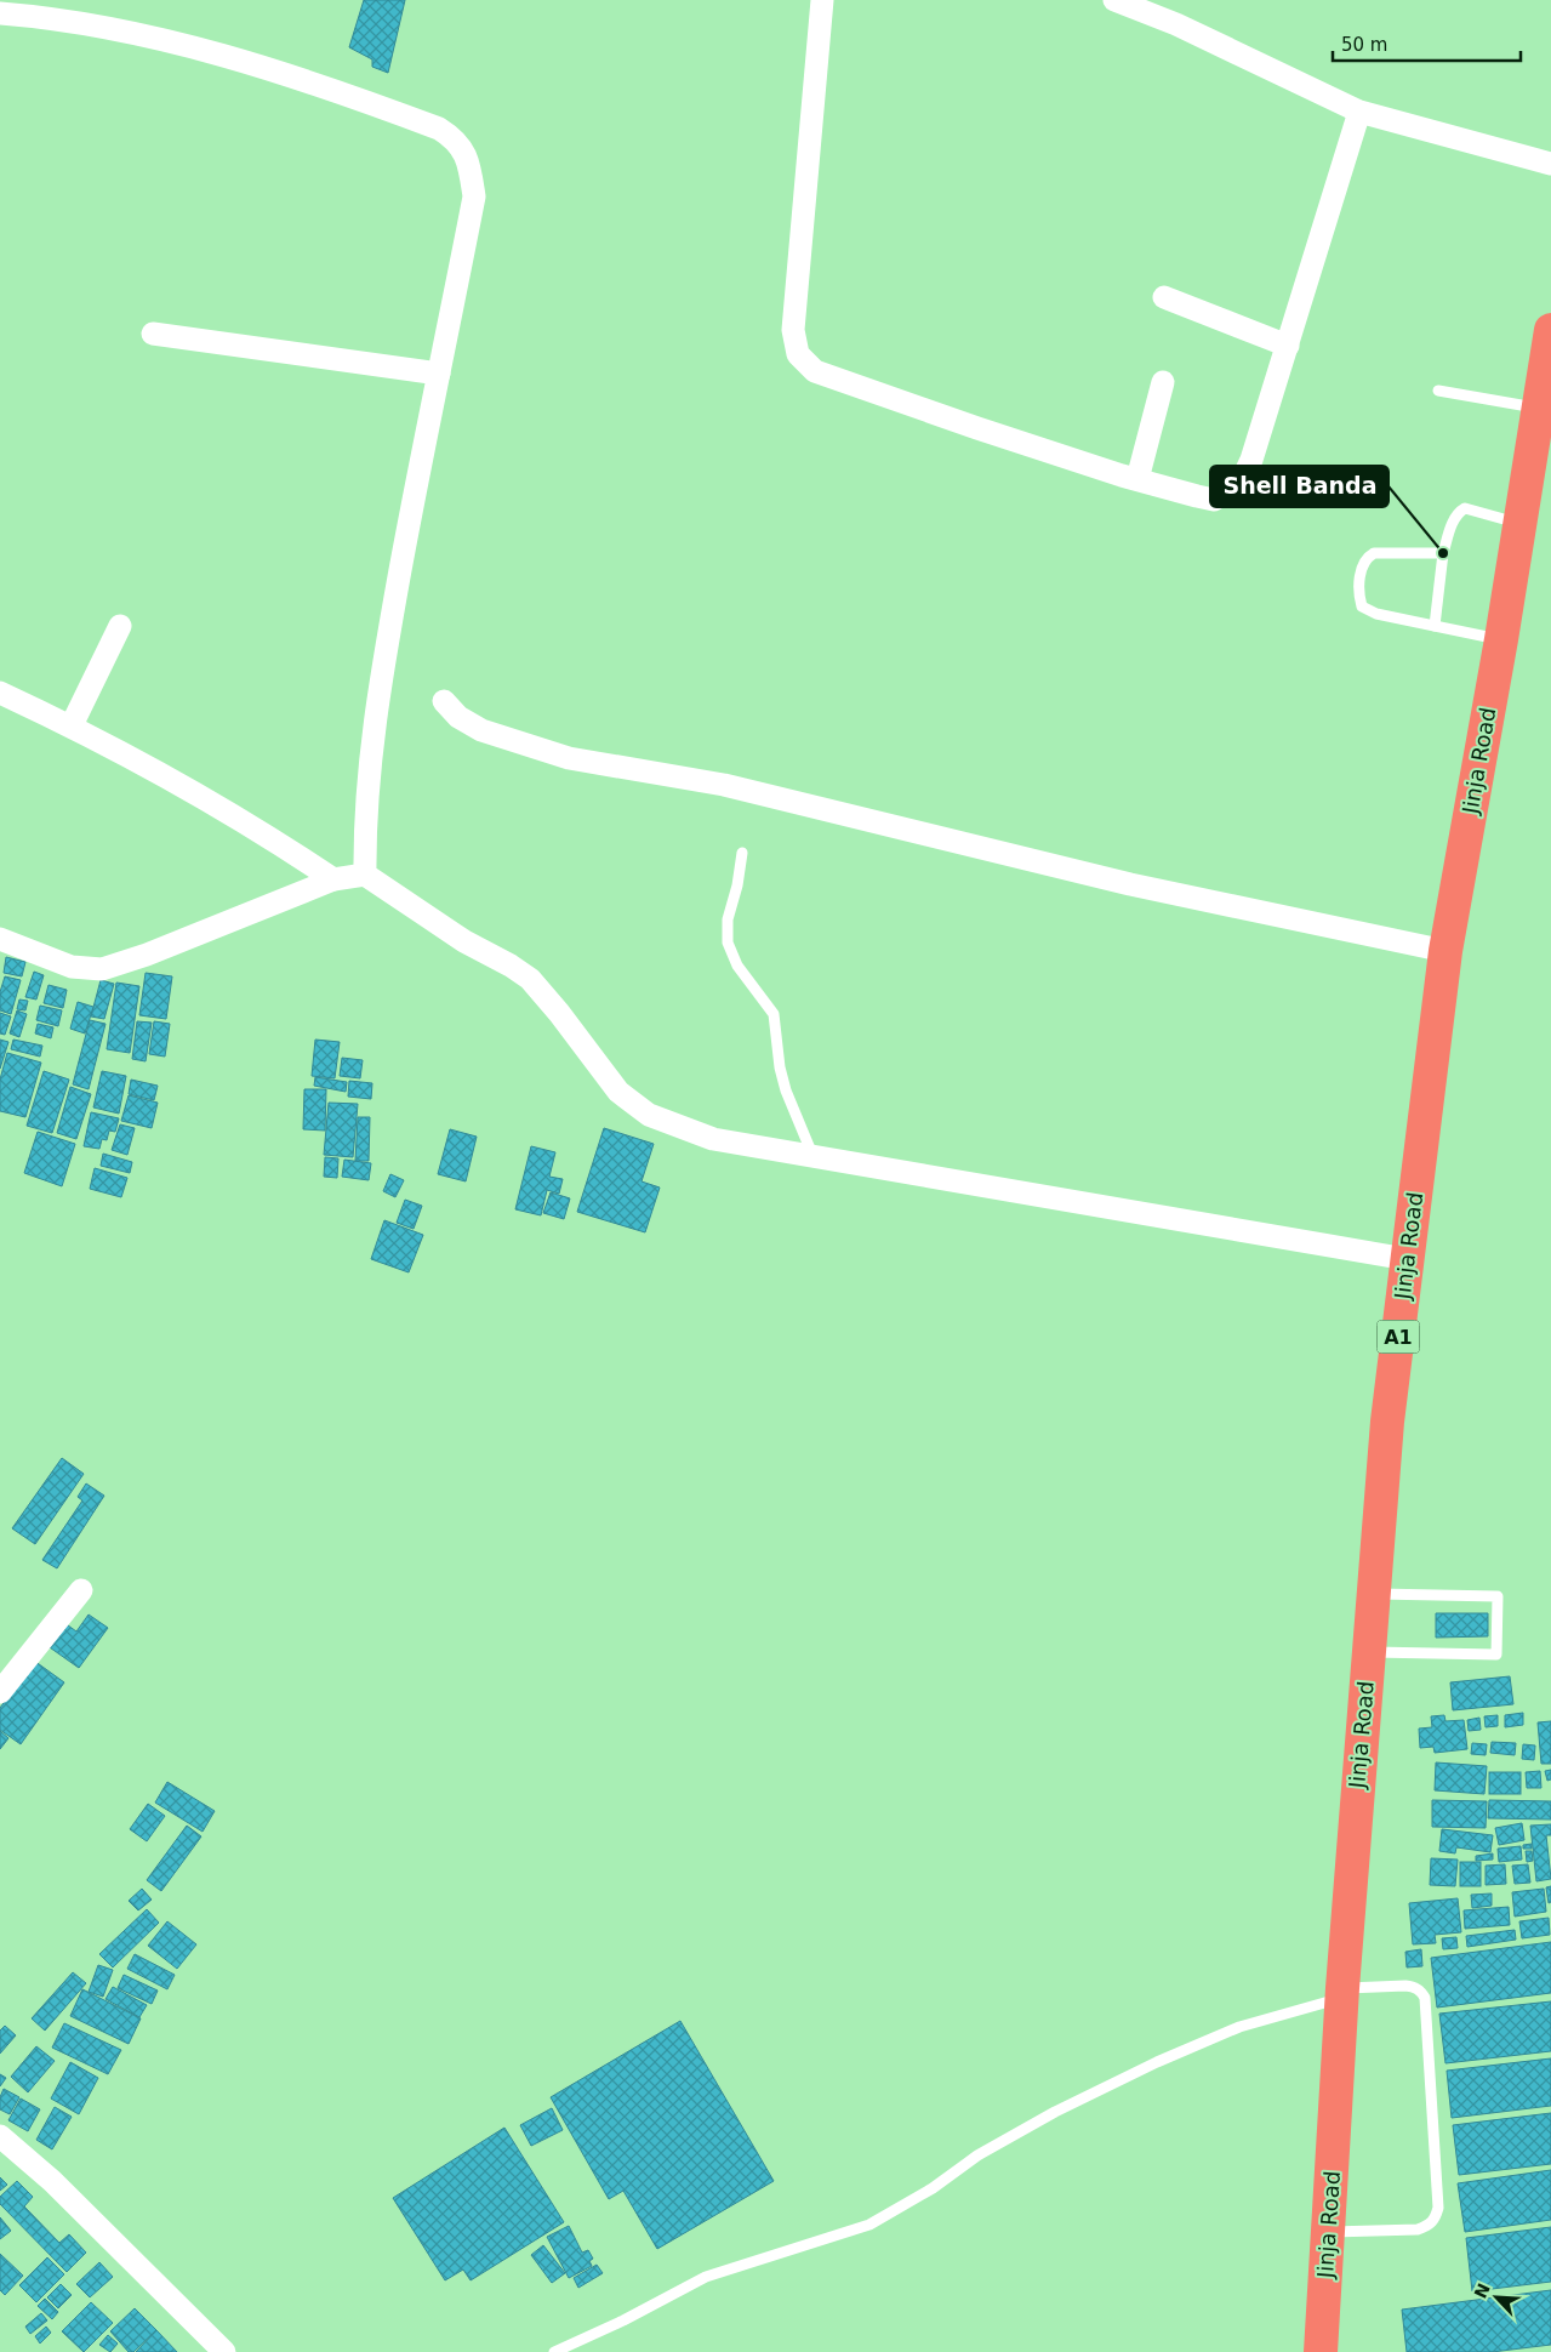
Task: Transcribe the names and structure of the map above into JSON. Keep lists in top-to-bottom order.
{
  "streets": {
    "highway": ["Jinja Road", "A1"]
  },
  "places": ["Shell Banda"],
  "scale_bar": "50 m",
  "north": "top left"
}
